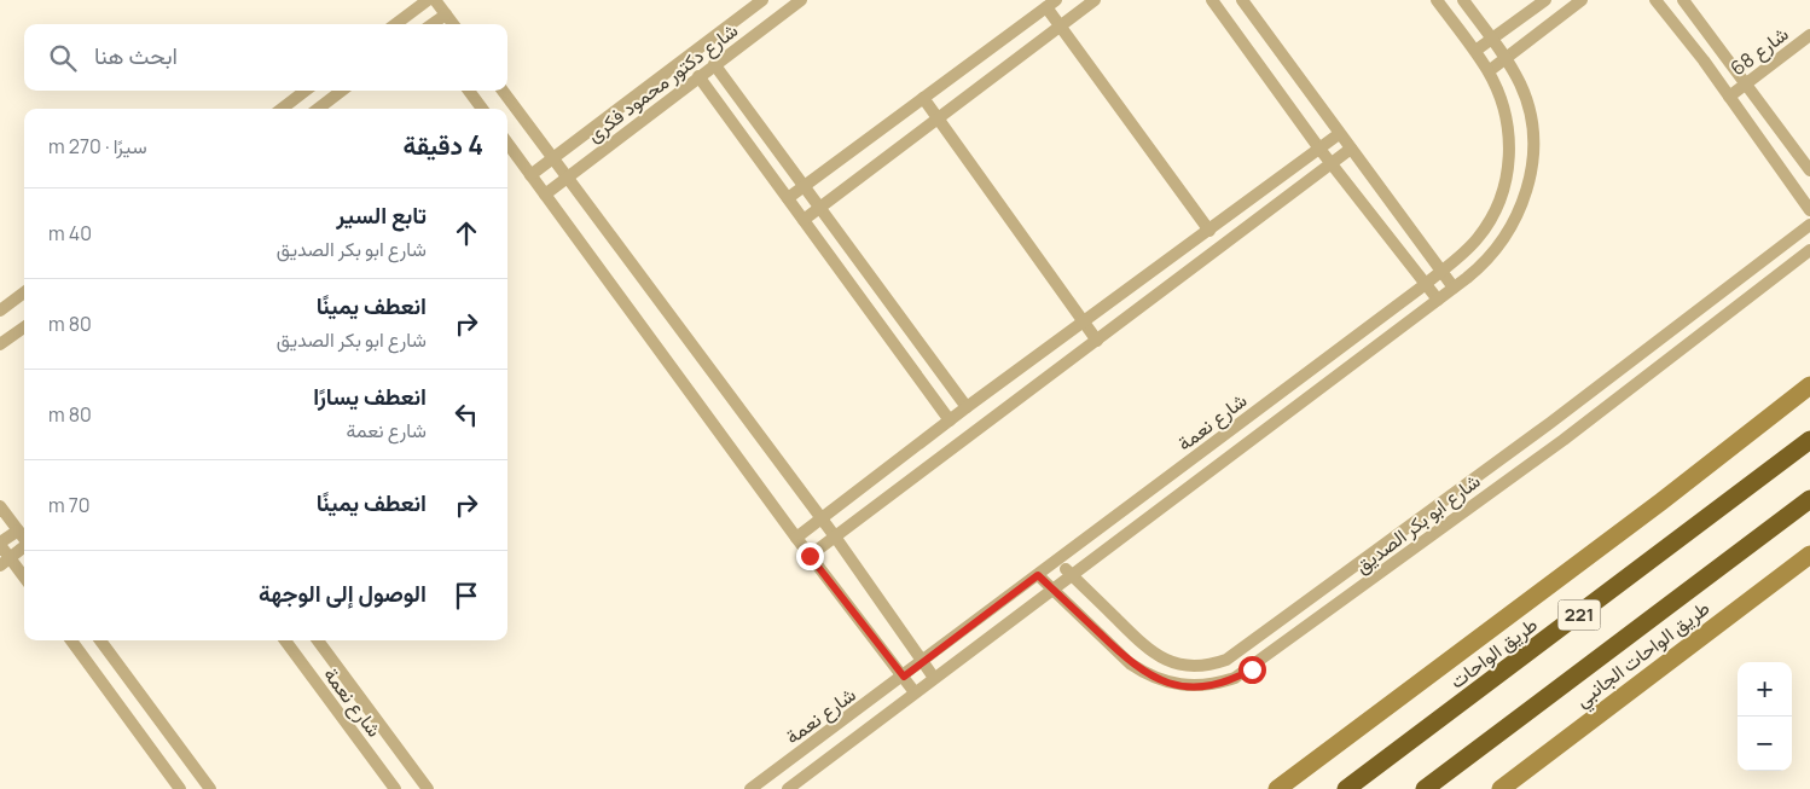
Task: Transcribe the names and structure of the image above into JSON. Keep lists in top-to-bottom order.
{
  "streets": {
    "highway": ["221", "طريق الواحات"],
    "street": [
      "شارع 68",
      "شارع دكتور محمود فكرى",
      "شارع نعمة",
      "شارع ابو بكر الصديق",
      "طريق الواحات الجانبي"
    ]
  },
  "crossings": [
    ["شارع نعمة", "شارع ابو بكر الصديق"]
  ],
  "page": {
    "search": "ابحث هنا",
    "heading": ["4 دقيقة", "سيرًا · 270 m"],
    "list": [
      ["تابع السير", "شارع ابو بكر الصديق", "40 m"],
      ["انعطف يمينًا", "شارع ابو بكر الصديق", "80 m"],
      ["انعطف يسارًا", "شارع نعمة", "80 m"],
      ["انعطف يمينًا", "70 m"],
      "الوصول إلى الوجهة"
    ],
    "map_buttons": ["+", "−"]
  }
}
